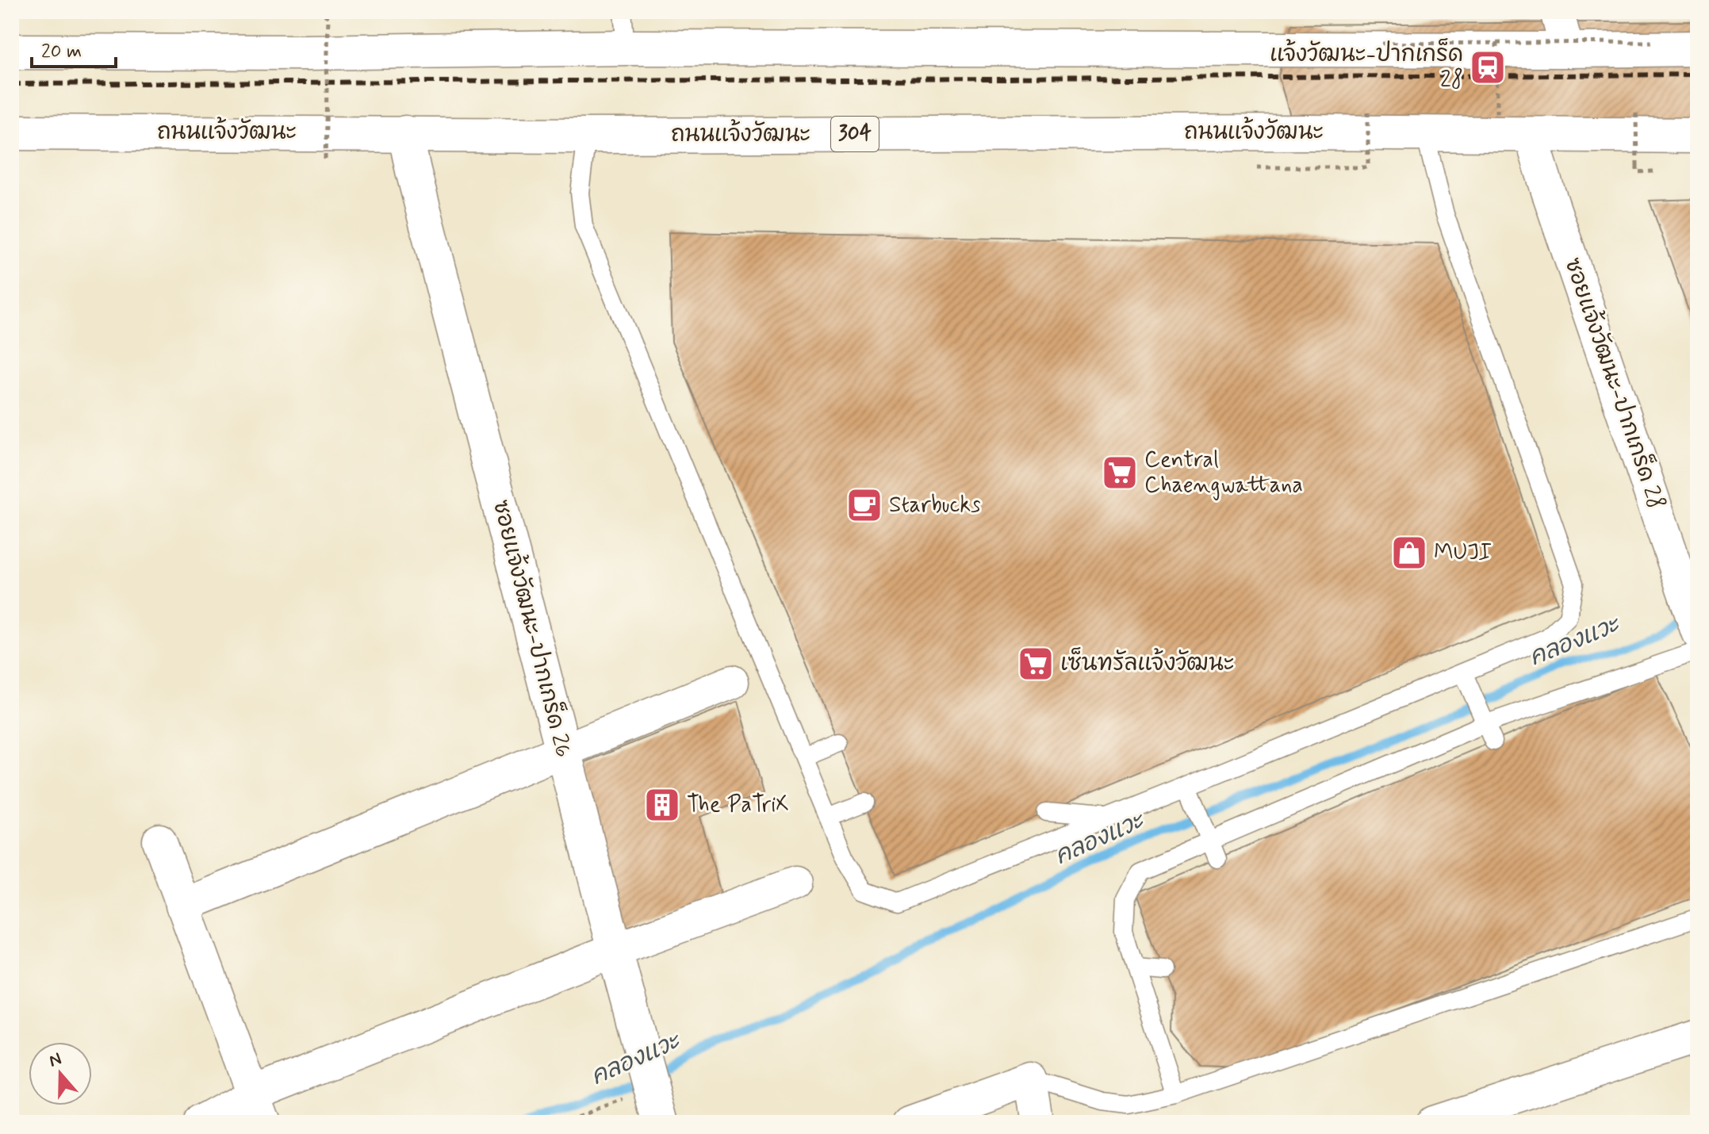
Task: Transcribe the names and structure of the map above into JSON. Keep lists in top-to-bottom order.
{
  "streets": {
    "main road": ["ถนนแจ้งวัฒนะ", "304", "ซอยแจ้งวัฒนะ-ปากเกร็ด 26"],
    "street": ["ซอยแจ้งวัฒนะ-ปากเกร็ด 28"]
  },
  "crossings": [
    ["ถนนแจ้งวัฒนะ", "ซอยแจ้งวัฒนะ-ปากเกร็ด 28"],
    ["ถนนแจ้งวัฒนะ", "ซอยแจ้งวัฒนะ-ปากเกร็ด 26"]
  ],
  "water": ["คลองแวะ"],
  "places": {
    "station": ["แจ้งวัฒนะ-ปากเกร็ด 28"],
    "supermarket": ["Central Chaengwattana", "เซ็นทรัลแจ้งวัฒนะ"],
    "cafe": ["Starbucks"],
    "shop": ["MUJI"],
    "building": ["The PaTriX"]
  },
  "scale_bar": "20 m",
  "north": "top"
}
